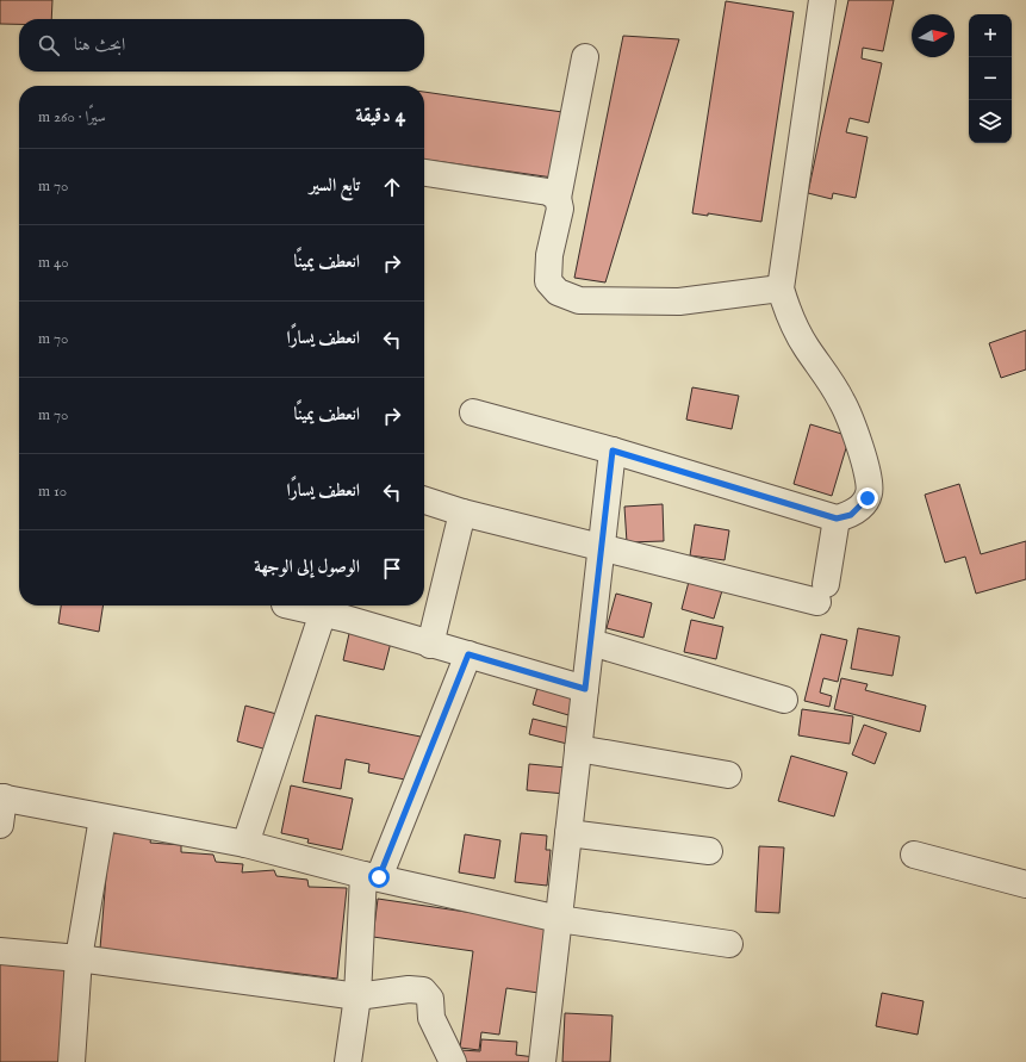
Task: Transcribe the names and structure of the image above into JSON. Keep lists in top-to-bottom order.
{
  "north": "right",
  "page": {
    "map_buttons": ["+", "−"],
    "search": "ابحث هنا",
    "heading": ["4 دقيقة", "سيرًا · 260 m"],
    "list": [
      ["تابع السير", "70 m"],
      ["انعطف يمينًا", "40 m"],
      ["انعطف يسارًا", "70 m"],
      ["انعطف يمينًا", "70 m"],
      ["انعطف يسارًا", "10 m"],
      "الوصول إلى الوجهة"
    ]
  }
}
